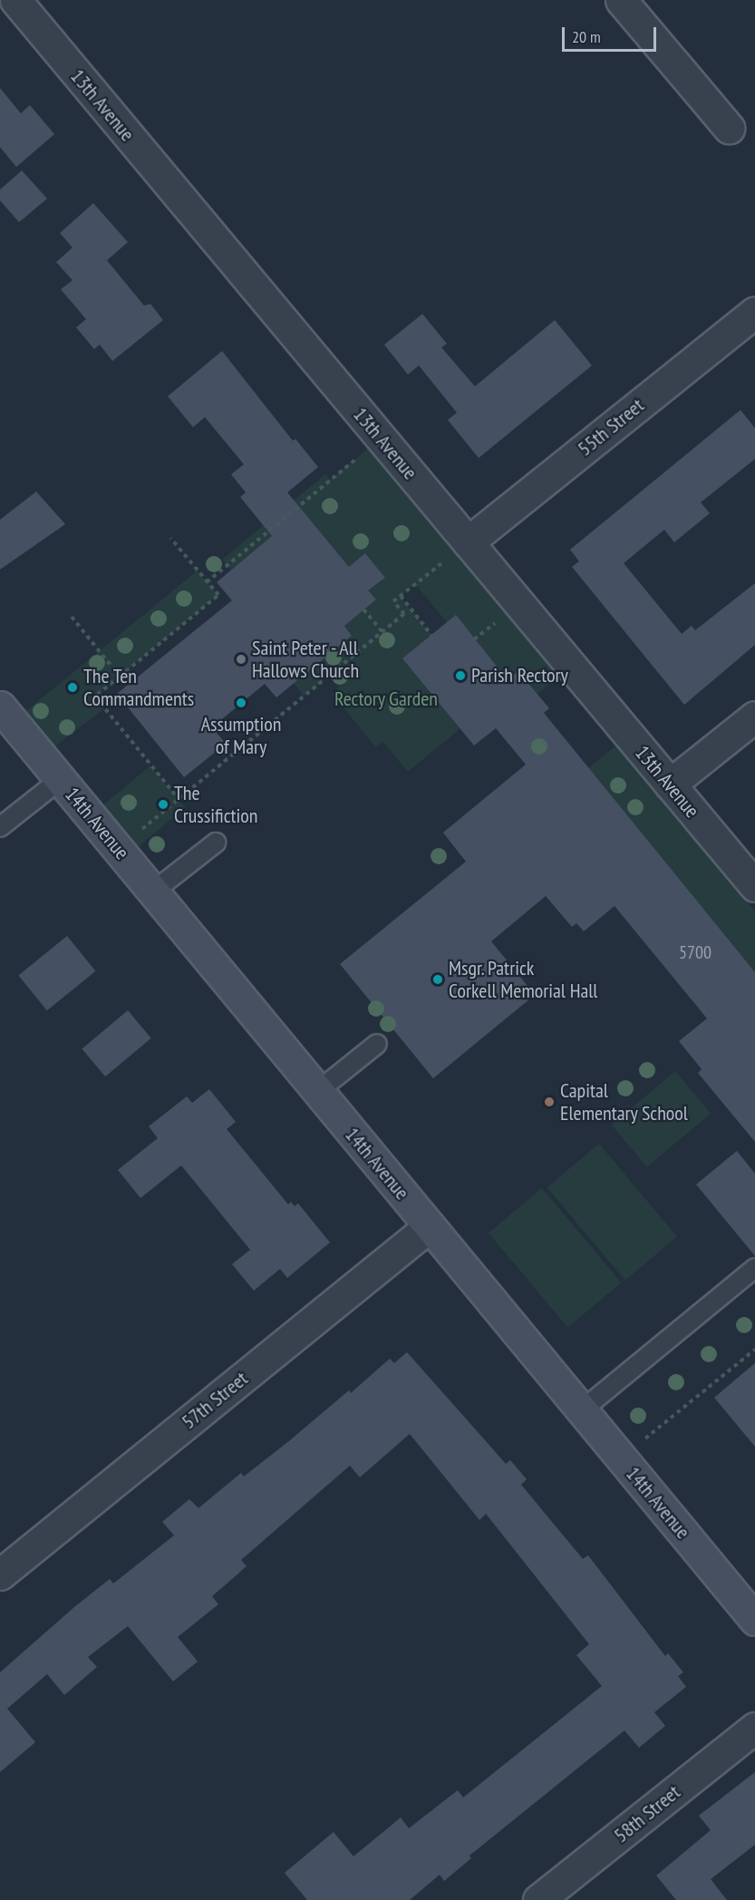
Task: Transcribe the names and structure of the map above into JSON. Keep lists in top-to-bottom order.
{
  "streets": {
    "street": [
      "13th Avenue",
      "55th Street",
      "14th Avenue",
      "57th Street",
      "58th Street"
    ]
  },
  "crossings": [
    ["13th Avenue", "55th Street"],
    ["14th Avenue", "57th Street"]
  ],
  "parks": ["Rectory Garden"],
  "places": [
    "Saint Peter - All Hallows Church",
    "Parish Rectory",
    "The Ten Commandments",
    "Assumption of Mary",
    "The Crussifiction",
    "Msgr. Patrick Corkell Memorial Hall",
    "Capital Elementary School"
  ],
  "house_numbers": ["5700"],
  "scale_bar": "20 m"
}
